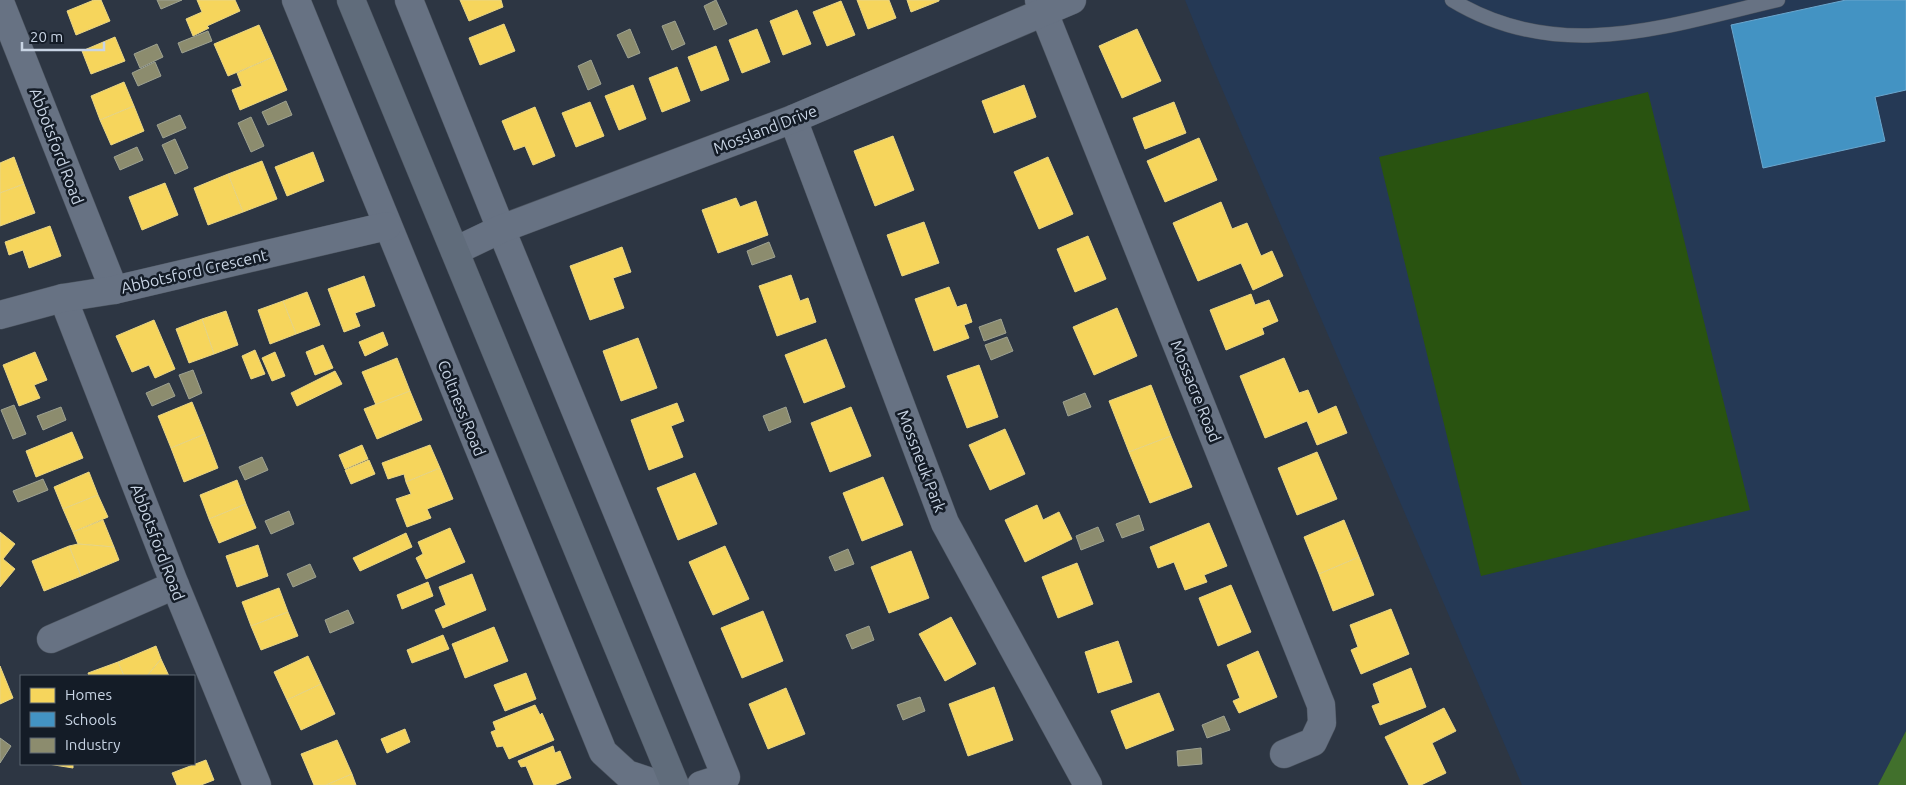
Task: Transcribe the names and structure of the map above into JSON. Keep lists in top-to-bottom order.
{
  "streets": {
    "street": [
      "Mossland Drive",
      "Abbotsford Road",
      "Abbotsford Crescent",
      "Mossacre Road",
      "Coltness Road",
      "Mossneuk Park"
    ]
  },
  "crossings": [
    ["Mossland Drive", "Mossacre Road"],
    ["Mossland Drive", "Mossneuk Park"],
    ["Abbotsford Road", "Abbotsford Crescent"],
    ["Abbotsford Crescent", "Coltness Road"]
  ],
  "legend": ["Homes", "Schools", "Industry"],
  "scale_bar": "20 m"
}
